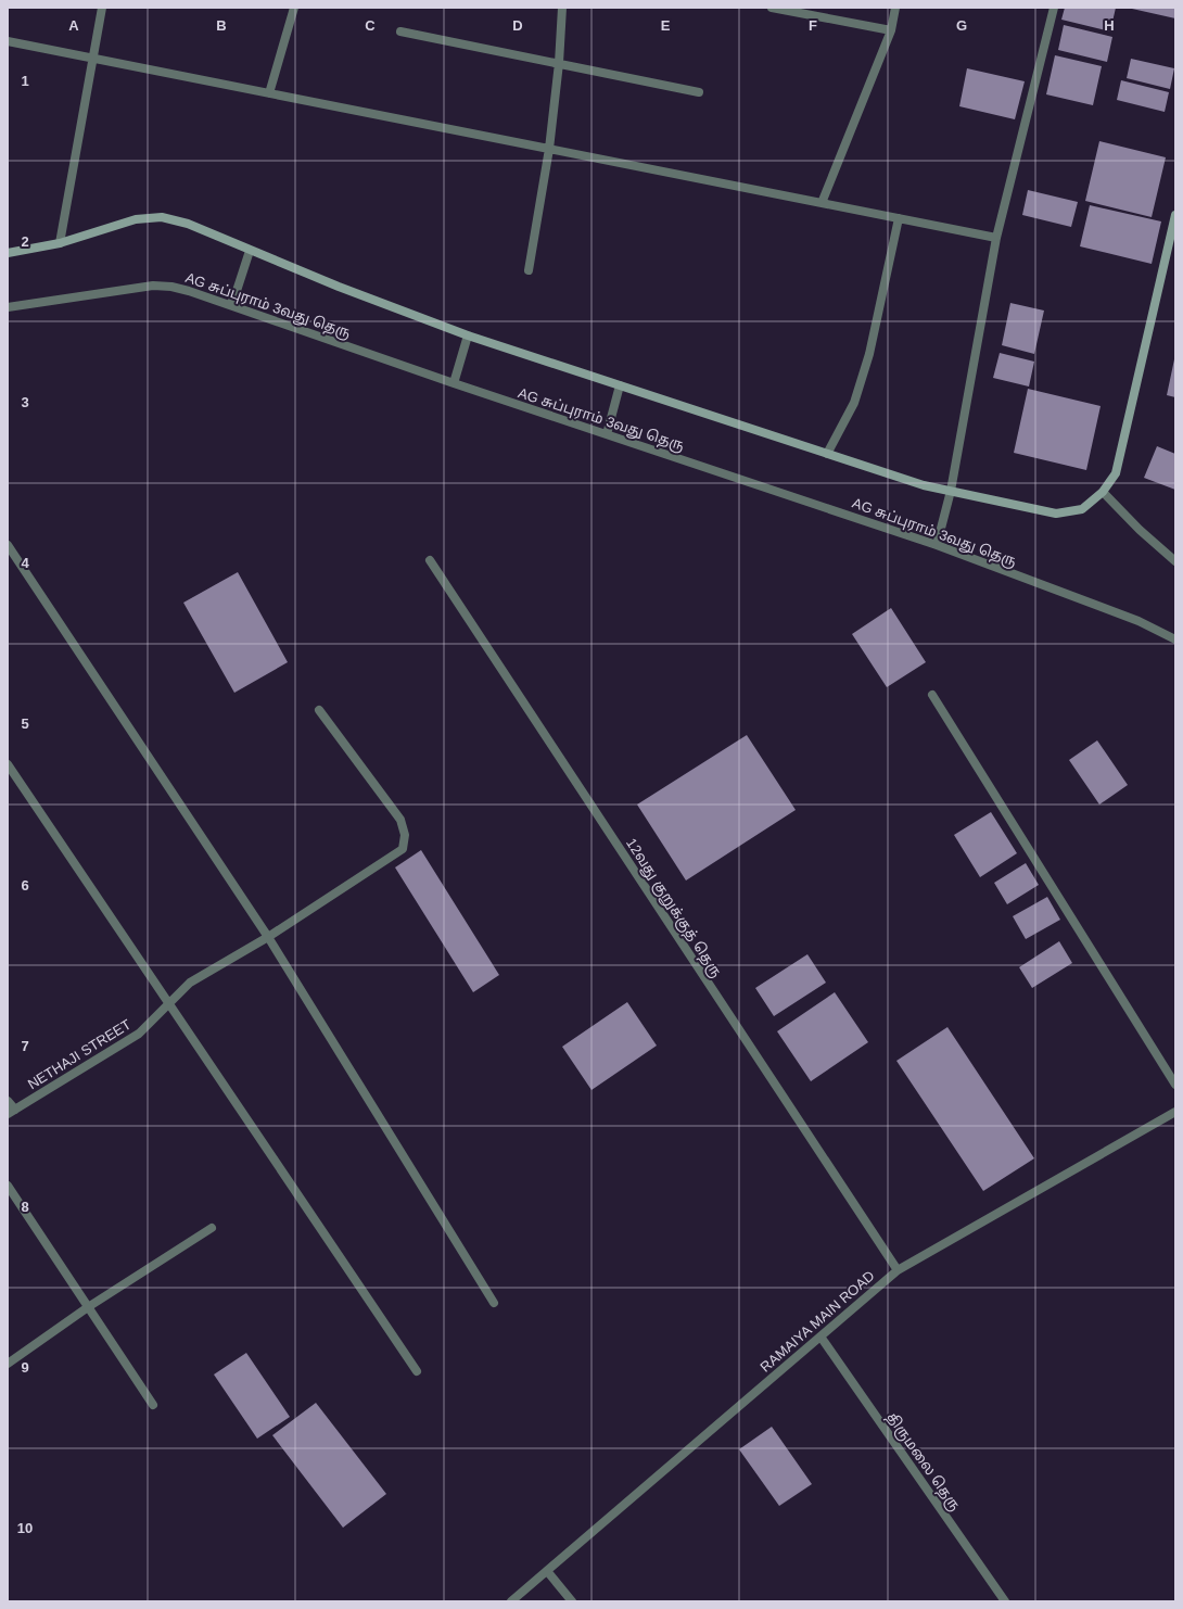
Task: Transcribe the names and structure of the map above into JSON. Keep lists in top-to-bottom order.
{
  "streets": {
    "street": [
      "AG சுப்புராம் 3வது தெரு",
      "12வது குறுக்குத் தெரு",
      "NETHAJI STREET",
      "RAMAIYA MAIN ROAD",
      "திருமலை தெரு"
    ]
  },
  "crossings": [
    ["12வது குறுக்குத் தெரு", "RAMAIYA MAIN ROAD"],
    ["RAMAIYA MAIN ROAD", "திருமலை தெரு"]
  ],
  "grid": {
    "columns": [
      "A",
      "B",
      "C",
      "D",
      "E",
      "F",
      "G",
      "H"
    ],
    "rows": [
      "1",
      "2",
      "3",
      "4",
      "5",
      "6",
      "7",
      "8",
      "9",
      "10"
    ]
  }
}
